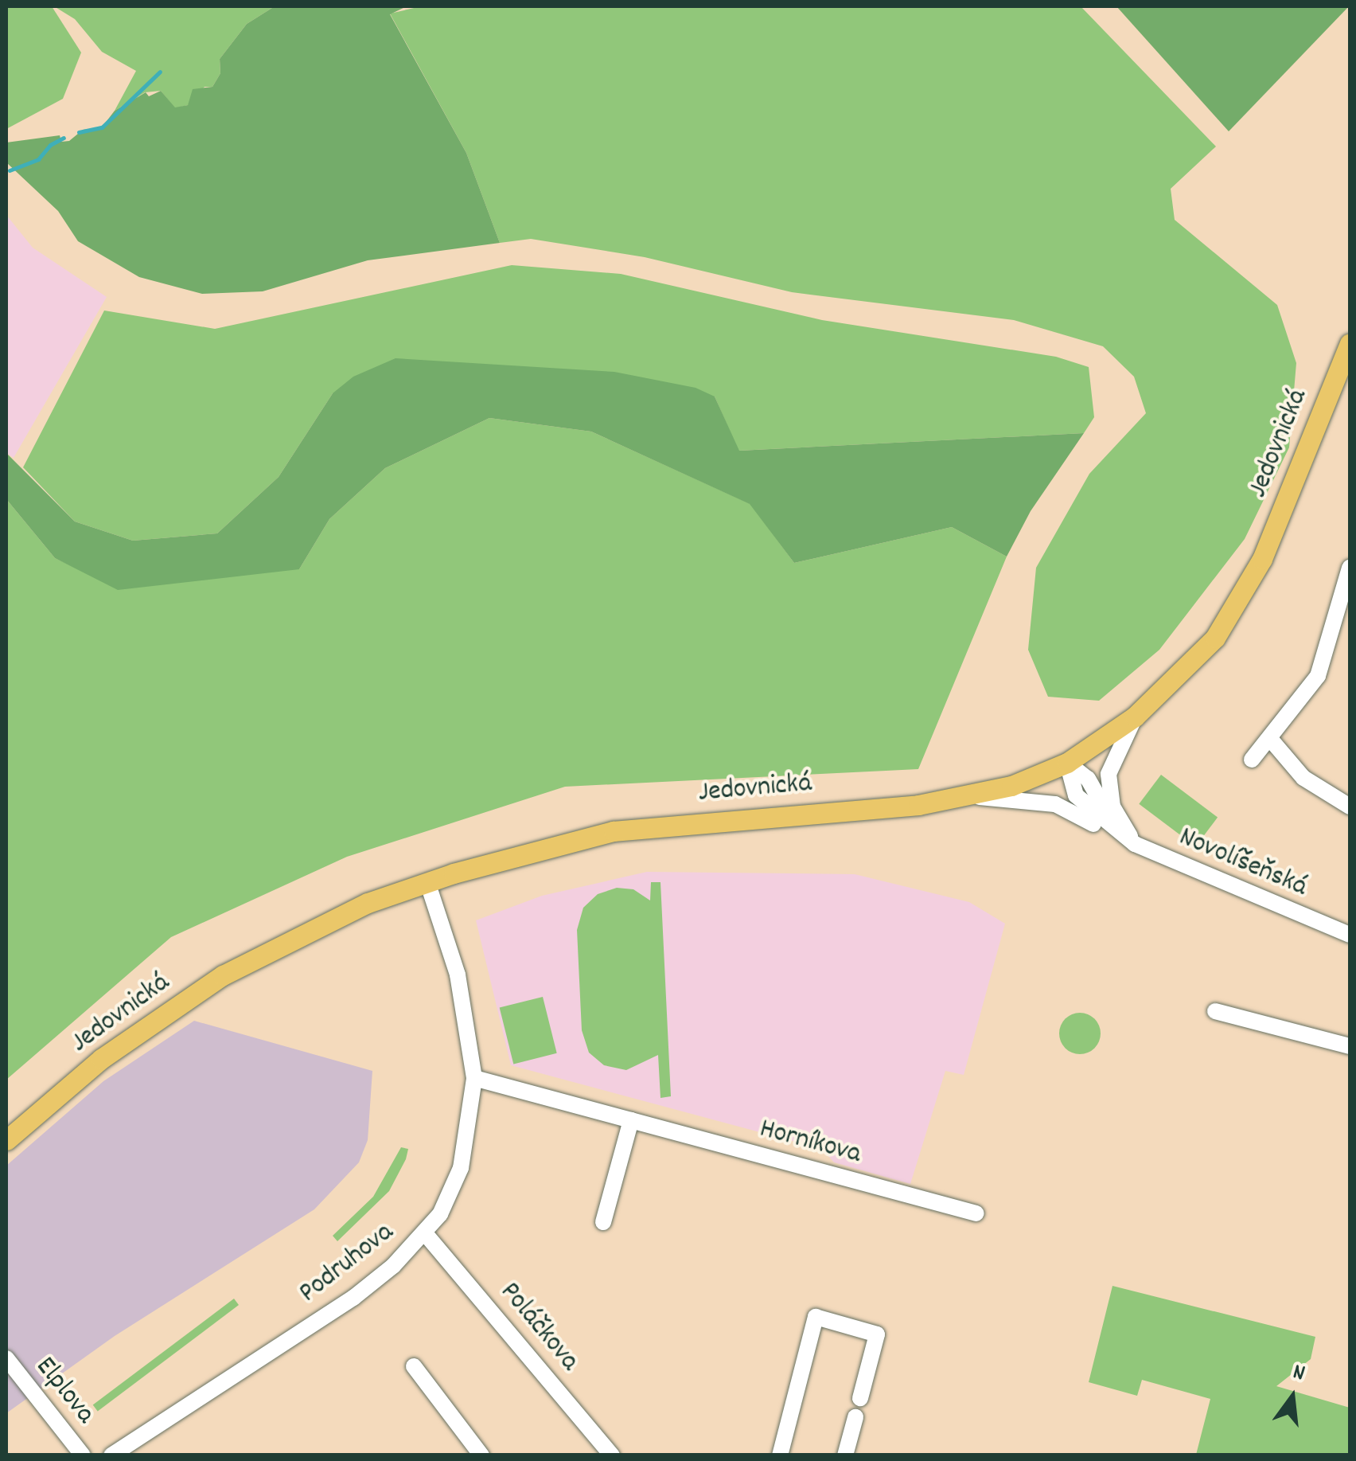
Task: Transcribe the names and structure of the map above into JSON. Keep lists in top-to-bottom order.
{
  "streets": {
    "main road": ["Jedovnická"],
    "street": [
      "Novolíšeňská",
      "Horníkova",
      "Podruhova",
      "Poláčkova",
      "Elplova"
    ]
  },
  "crossings": [
    ["Jedovnická", "Novolíšeňská"],
    ["Jedovnická", "Podruhova"],
    ["Horníkova", "Podruhova"],
    ["Podruhova", "Poláčkova"]
  ],
  "north": "top"
}
